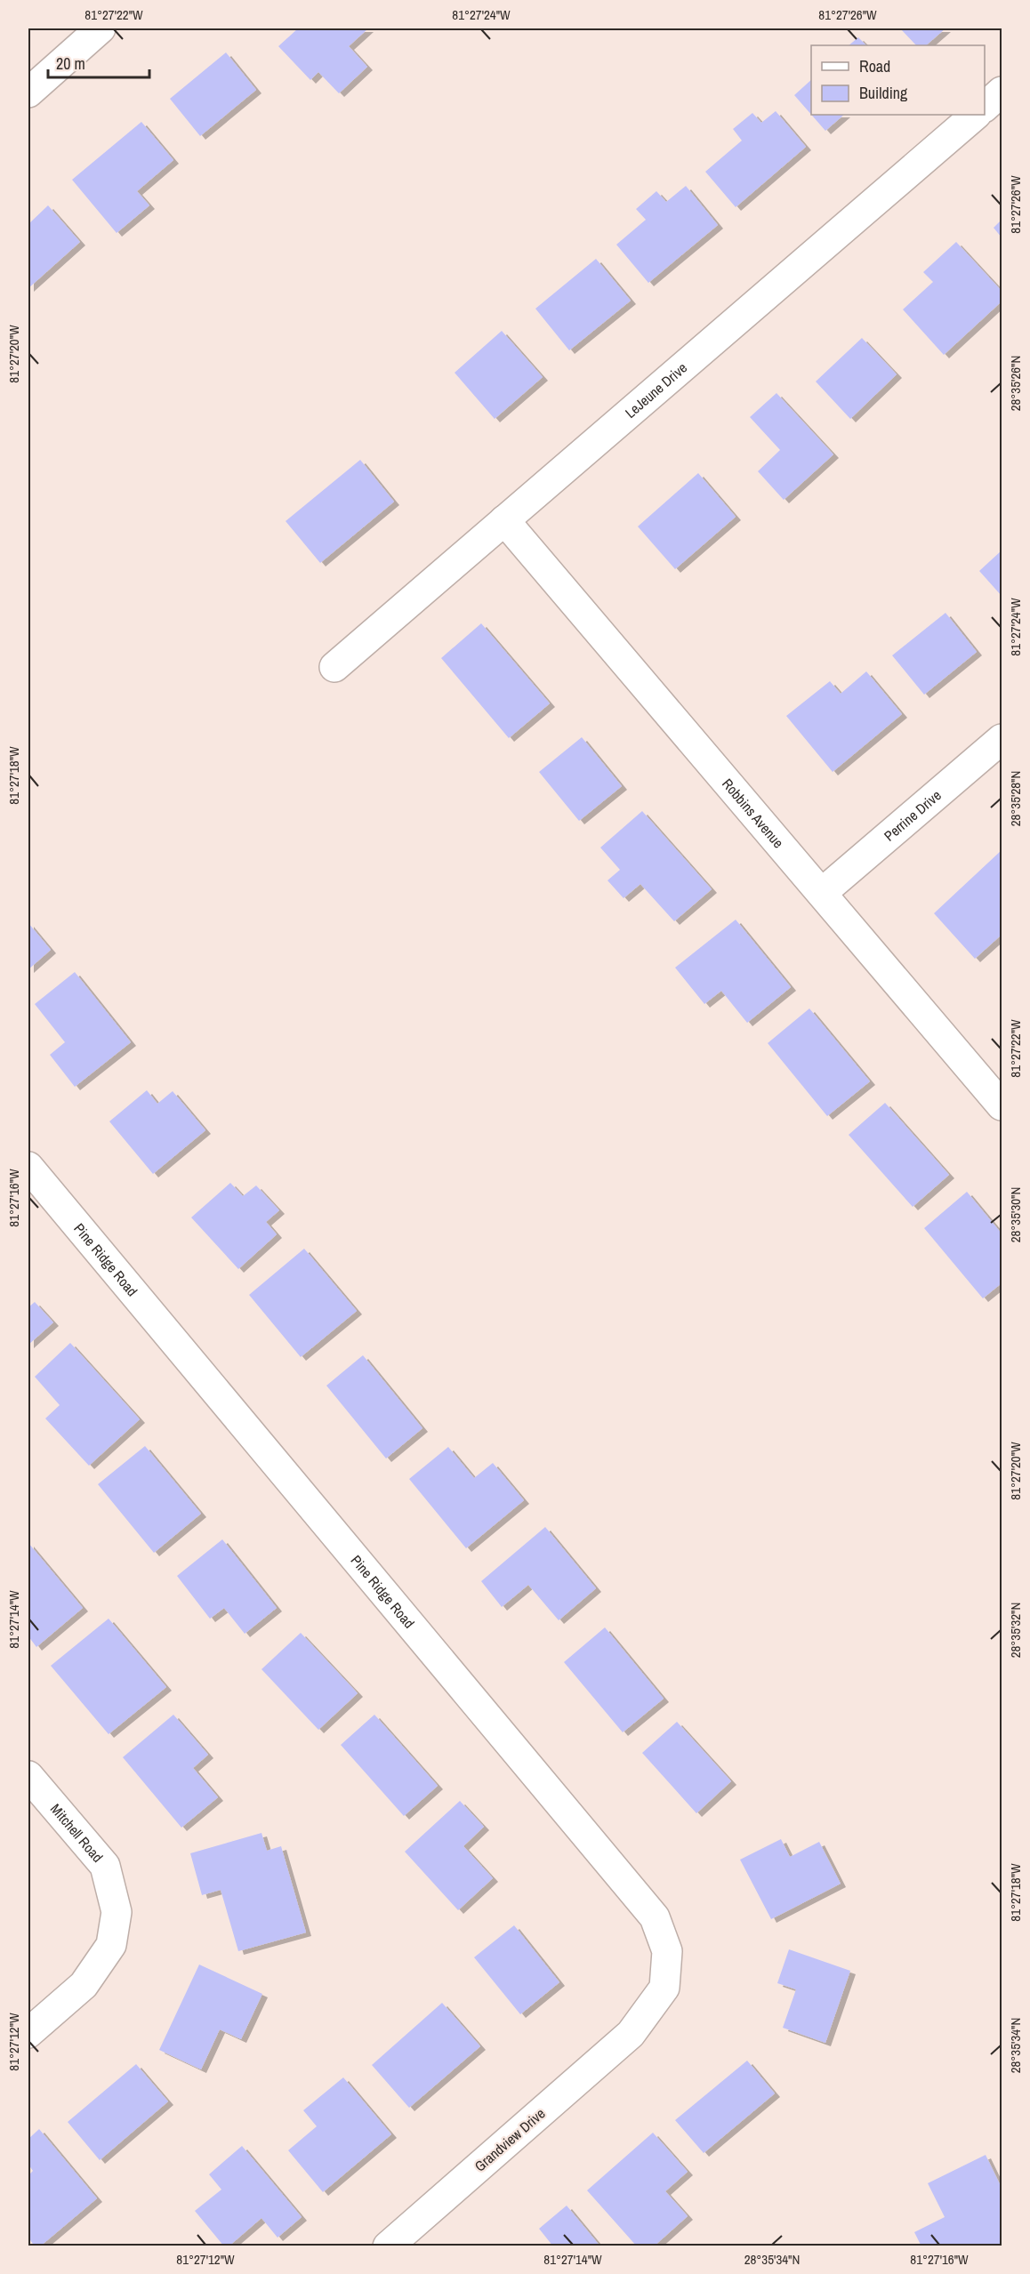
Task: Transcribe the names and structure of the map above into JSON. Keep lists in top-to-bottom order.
{
  "streets": {
    "street": [
      "LeJeune Drive",
      "Robbins Avenue",
      "Perrine Drive",
      "Pine Ridge Road",
      "Mitchell Road",
      "Grandview Drive"
    ]
  },
  "crossings": [
    ["LeJeune Drive", "Robbins Avenue"],
    ["Robbins Avenue", "Perrine Drive"],
    ["Pine Ridge Road", "Grandview Drive"]
  ],
  "legend": ["Road", "Building"],
  "scale_bar": "20 m",
  "coordinates": [
    "81°27'22\"W",
    "81°27'24\"W",
    "81°27'26\"W",
    "81°27'20\"W",
    "28°35'26\"N",
    "81°27'18\"W",
    "28°35'28\"N",
    "81°27'16\"W",
    "28°35'30\"N",
    "81°27'14\"W",
    "28°35'32\"N",
    "81°27'12\"W",
    "28°35'34\"N"
  ]
}
